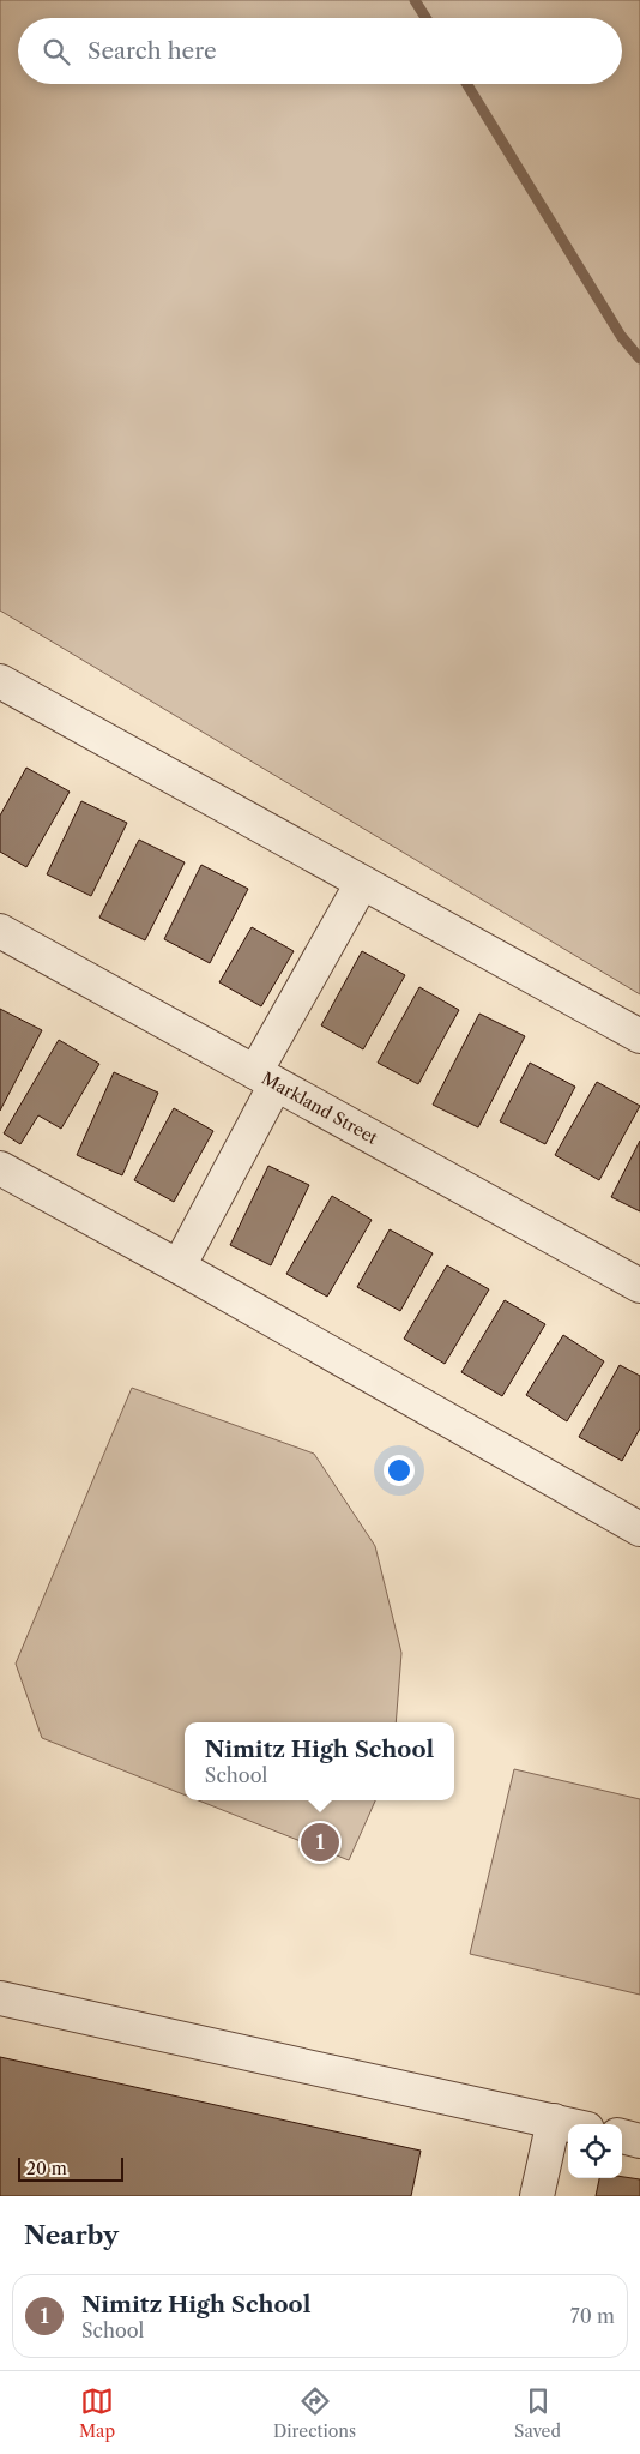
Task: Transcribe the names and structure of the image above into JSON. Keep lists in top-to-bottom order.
{
  "streets": {
    "street": ["Markland Street"]
  },
  "scale_bar": "20 m",
  "page": {
    "search": "Search here",
    "popup": ["Nimitz High School", "School"],
    "pins": "1",
    "scale": "20 m",
    "heading": "Nearby",
    "list": [
      {
        "mark": "1",
        "name": "Nimitz High School",
        "note": "School",
        "value": "70 m"
      }
    ],
    "nav": ["Map", "Directions", "Saved"]
  }
}
